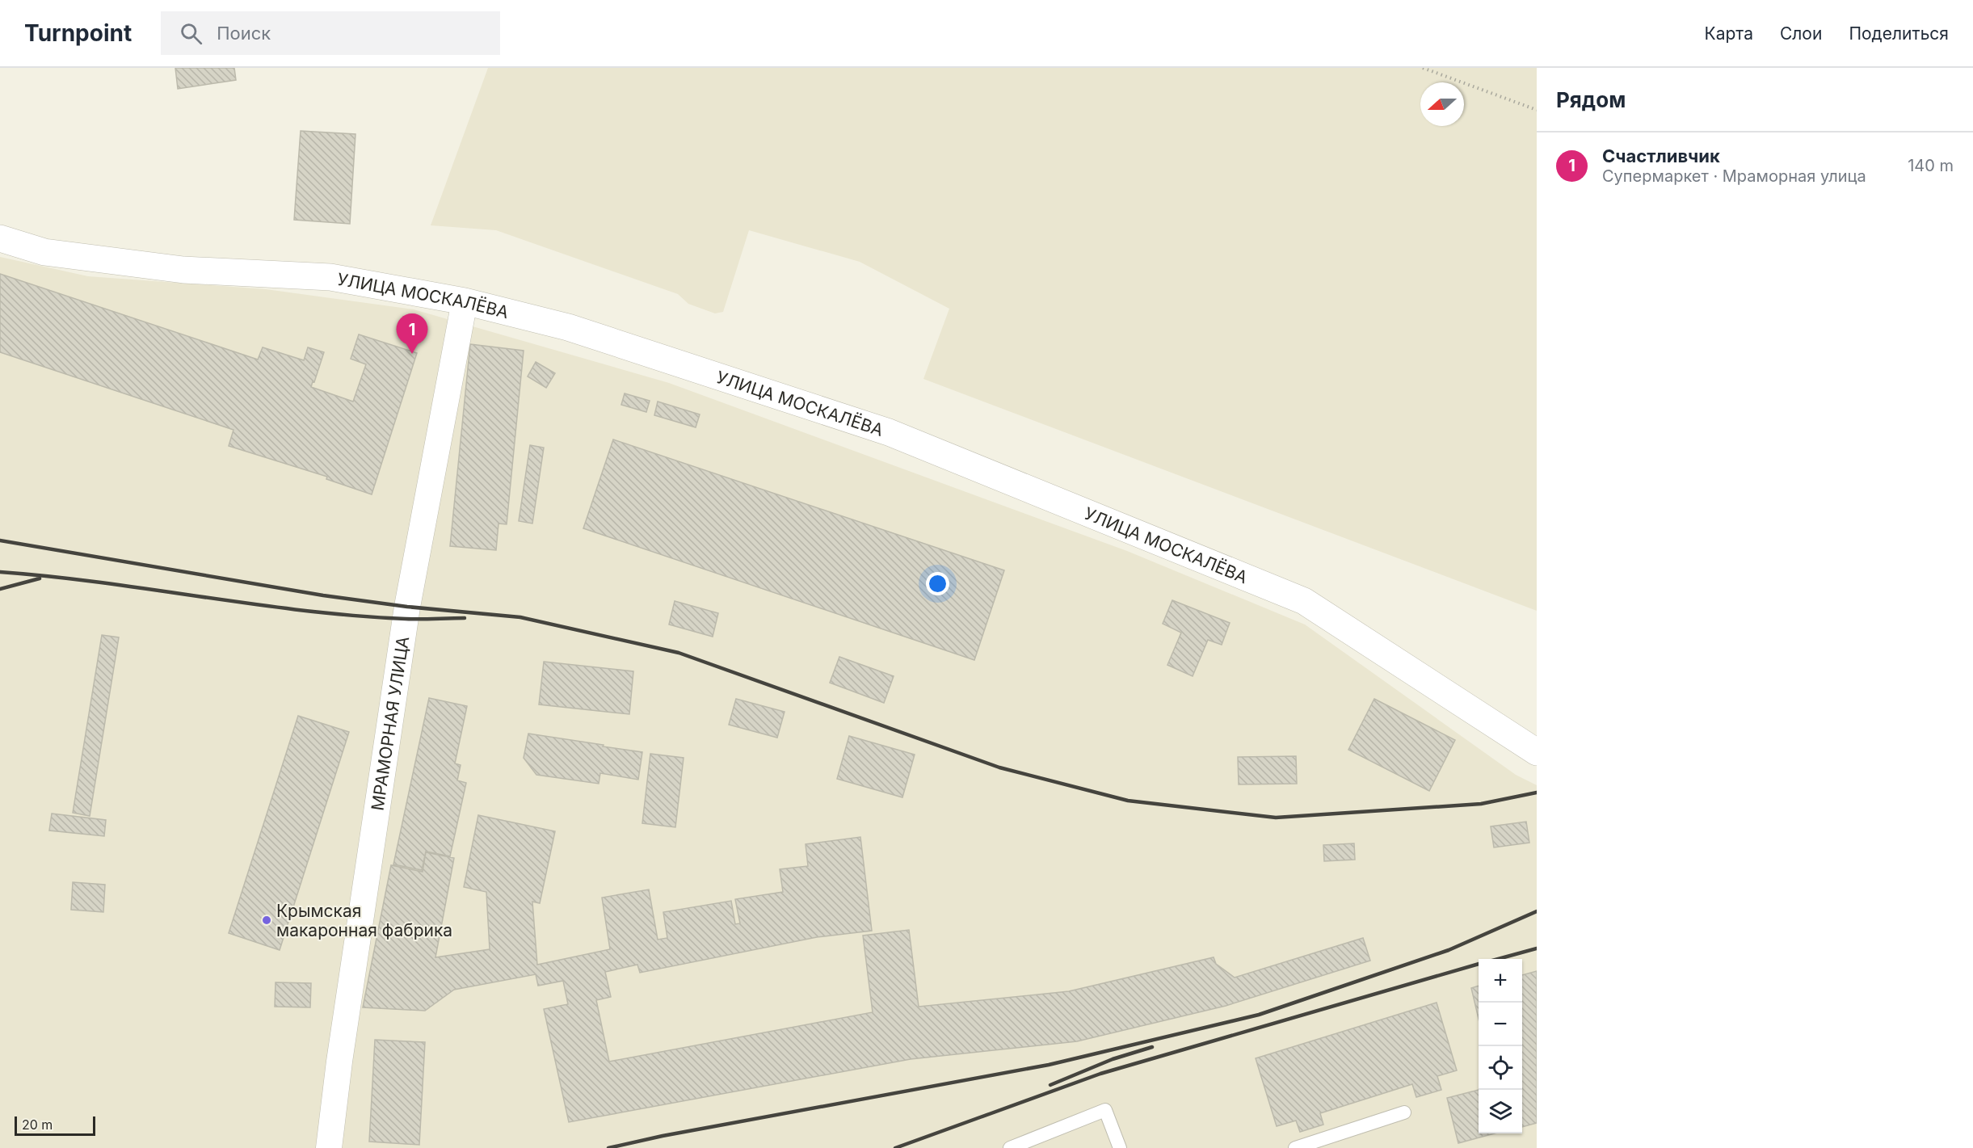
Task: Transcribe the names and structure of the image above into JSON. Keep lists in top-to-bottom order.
{
  "streets": {
    "main road": ["УЛИЦА МОСКАЛЁВА"],
    "street": ["МРАМОРНАЯ УЛИЦА"]
  },
  "crossings": [
    ["УЛИЦА МОСКАЛЁВА", "МРАМОРНАЯ УЛИЦА"]
  ],
  "places": ["Крымская макаронная фабрика"],
  "scale_bar": "20 m",
  "north": "left",
  "page": {
    "header": "Turnpoint",
    "search": "Поиск",
    "nav": ["Карта", "Слои", "Поделиться"],
    "heading": "Рядом",
    "list": [
      {
        "mark": "1",
        "name": "Счастливчик",
        "note": "Супермаркет · Мраморная улица",
        "value": "140 m"
      }
    ],
    "pins": "1",
    "map_buttons": ["+", "−"],
    "scale": "20 m"
  }
}
